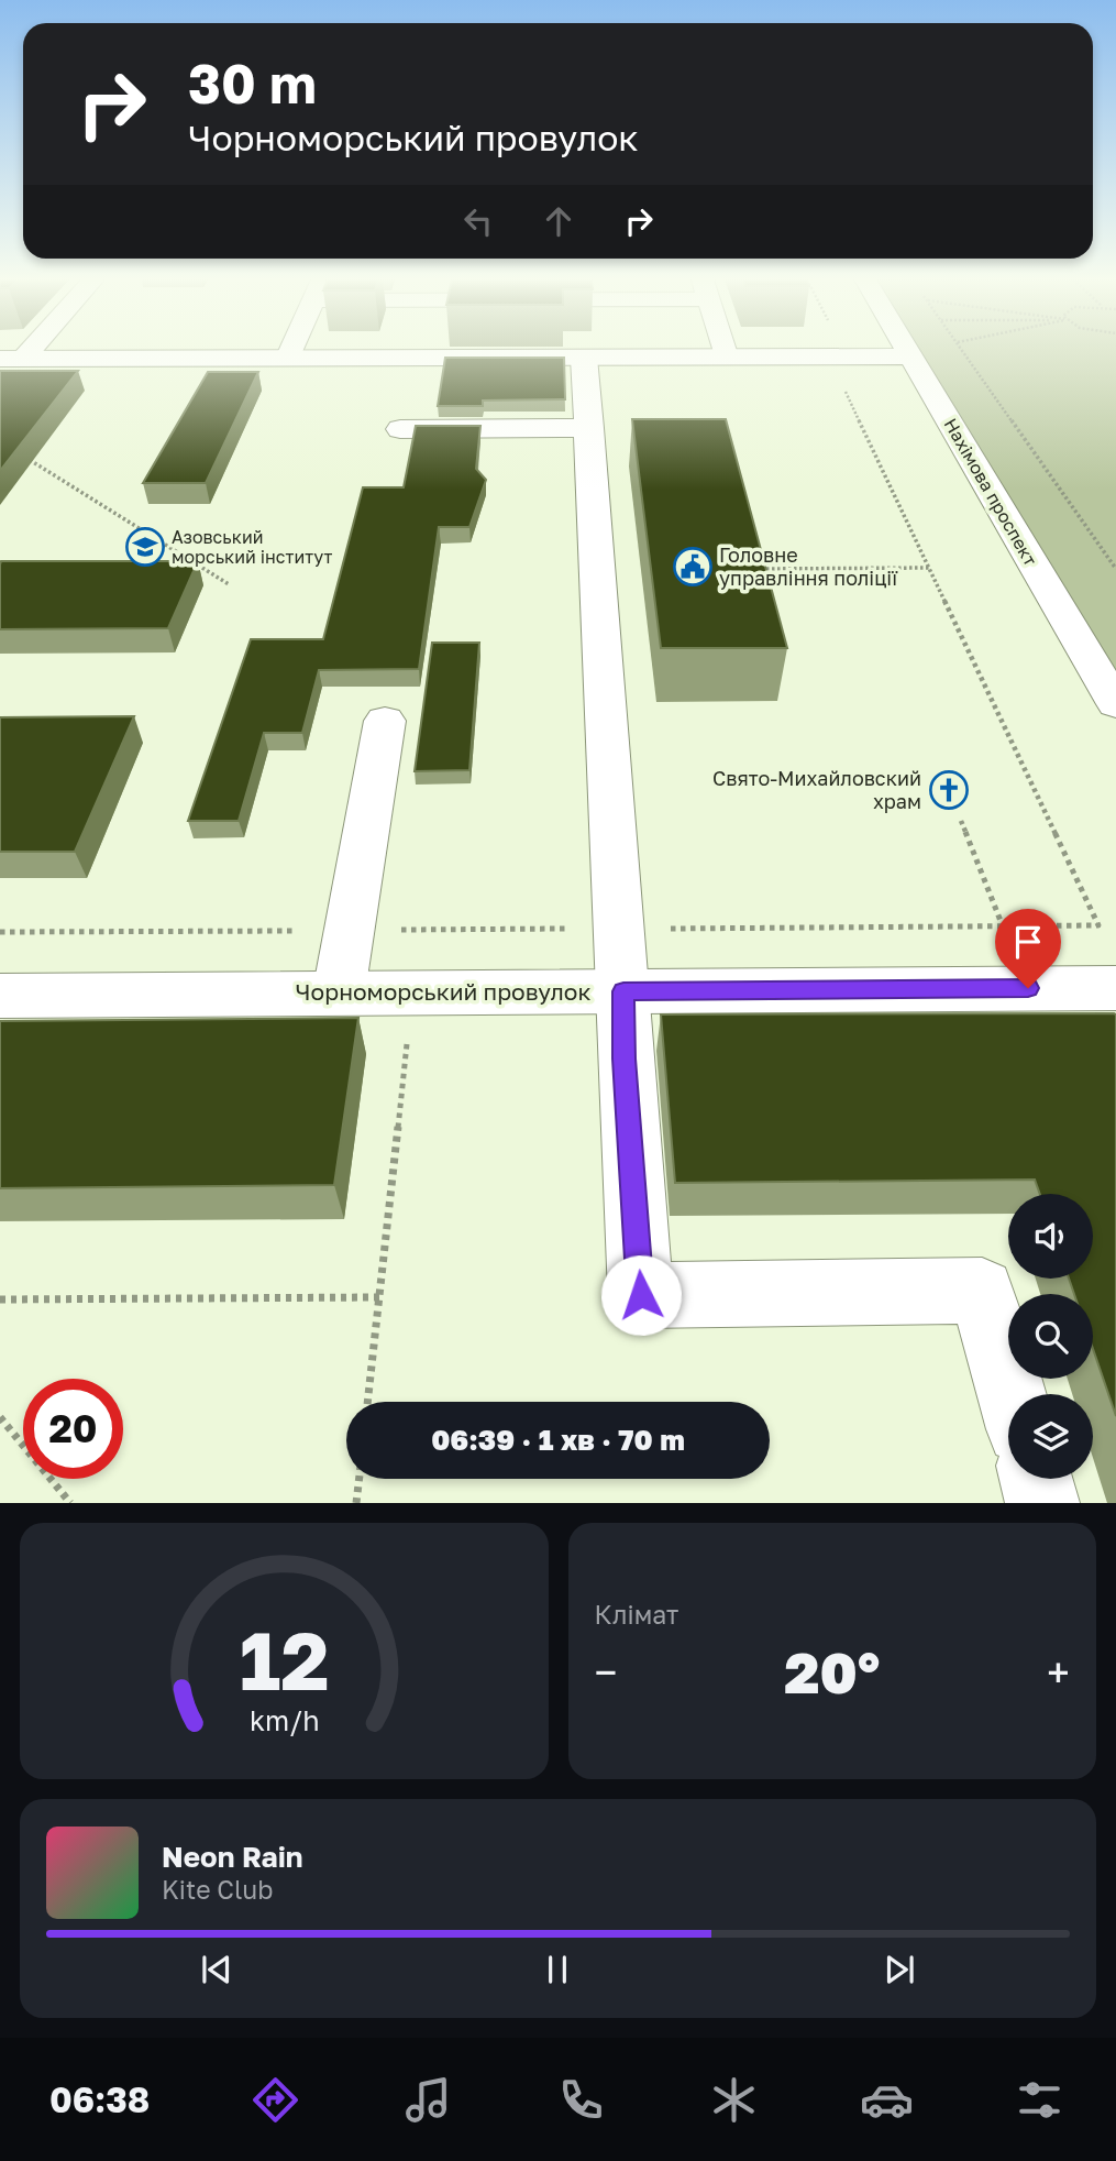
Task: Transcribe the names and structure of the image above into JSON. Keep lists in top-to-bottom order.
{
  "streets": {
    "main road": ["Нахімова проспект", "Чорноморський провулок"]
  },
  "places": {
    "school or university": ["Азовський морський інститут"],
    "public building": ["Головне управління поліції"],
    "church": ["Свято-Михайловский храм"]
  },
  "page": {
    "turn": ["30 m", "Чорноморський провулок"],
    "limit": "20",
    "trip": "06:39 · 1 хв · 70 m",
    "tile": "Клімат",
    "heat": ["−", "20°", "+"],
    "song": ["Neon Rain", "Kite Club"],
    "tabs": "06:38",
    "gauge": ["12", "km/h"]
  }
}
